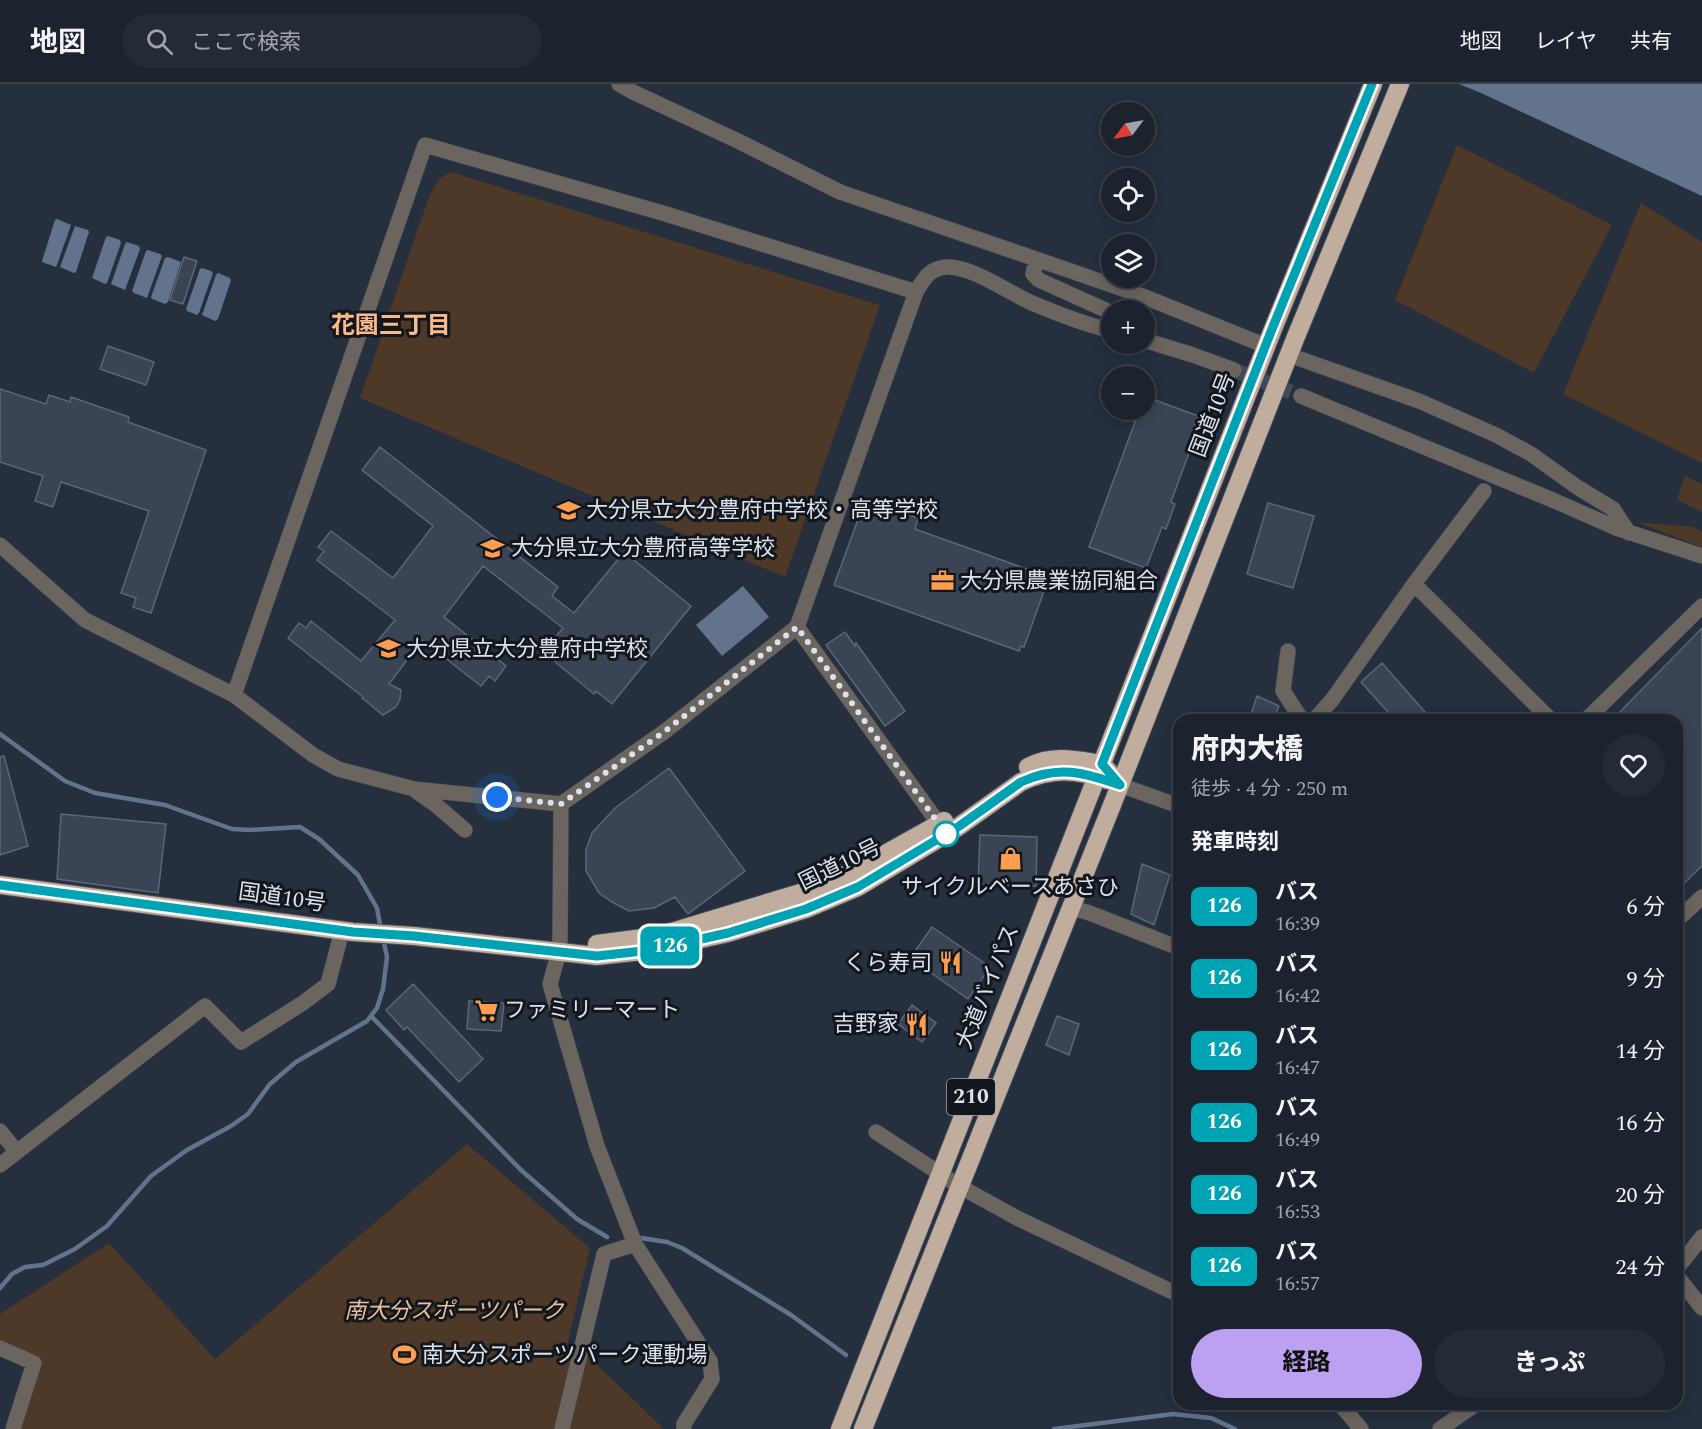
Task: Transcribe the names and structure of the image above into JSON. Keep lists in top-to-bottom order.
{
  "streets": {
    "highway": ["国道10号", "大道バイパス", "210"]
  },
  "crossings": [
    ["国道10号", "大道バイパス"]
  ],
  "districts": ["花園三丁目"],
  "parks": ["南大分スポーツパーク"],
  "places": {
    "school or university": ["大分県立大分豊府中学校・高等学校", "大分県立大分豊府高等学校", "大分県立大分豊府中学校"],
    "office": ["大分県農業協同組合"],
    "shop": ["サイクルベースあさひ"],
    "restaurant": ["くら寿司", "吉野家"],
    "supermarket": ["ファミリーマート"],
    "sports": ["南大分スポーツパーク運動場"]
  },
  "lines": ["bus line 126"],
  "north": "bottom left",
  "page": {
    "header": "地図",
    "search": "ここで検索",
    "nav": ["地図", "レイヤ", "共有"],
    "on_map": "126",
    "map_buttons": ["+", "−"],
    "heading": [
      ["府内大橋", "徒歩 · 4 分 · 250 m"],
      "発車時刻"
    ],
    "list": [
      {
        "mark": "126",
        "name": "バス",
        "note": "16:39",
        "value": "6 分"
      },
      {
        "mark": "126",
        "name": "バス",
        "note": "16:42",
        "value": "9 分"
      },
      {
        "mark": "126",
        "name": "バス",
        "note": "16:47",
        "value": "14 分"
      },
      {
        "mark": "126",
        "name": "バス",
        "note": "16:49",
        "value": "16 分"
      },
      {
        "mark": "126",
        "name": "バス",
        "note": "16:53",
        "value": "20 分"
      },
      {
        "mark": "126",
        "name": "バス",
        "note": "16:57",
        "value": "24 分"
      }
    ],
    "buttons": ["経路", "きっぷ"]
  }
}
